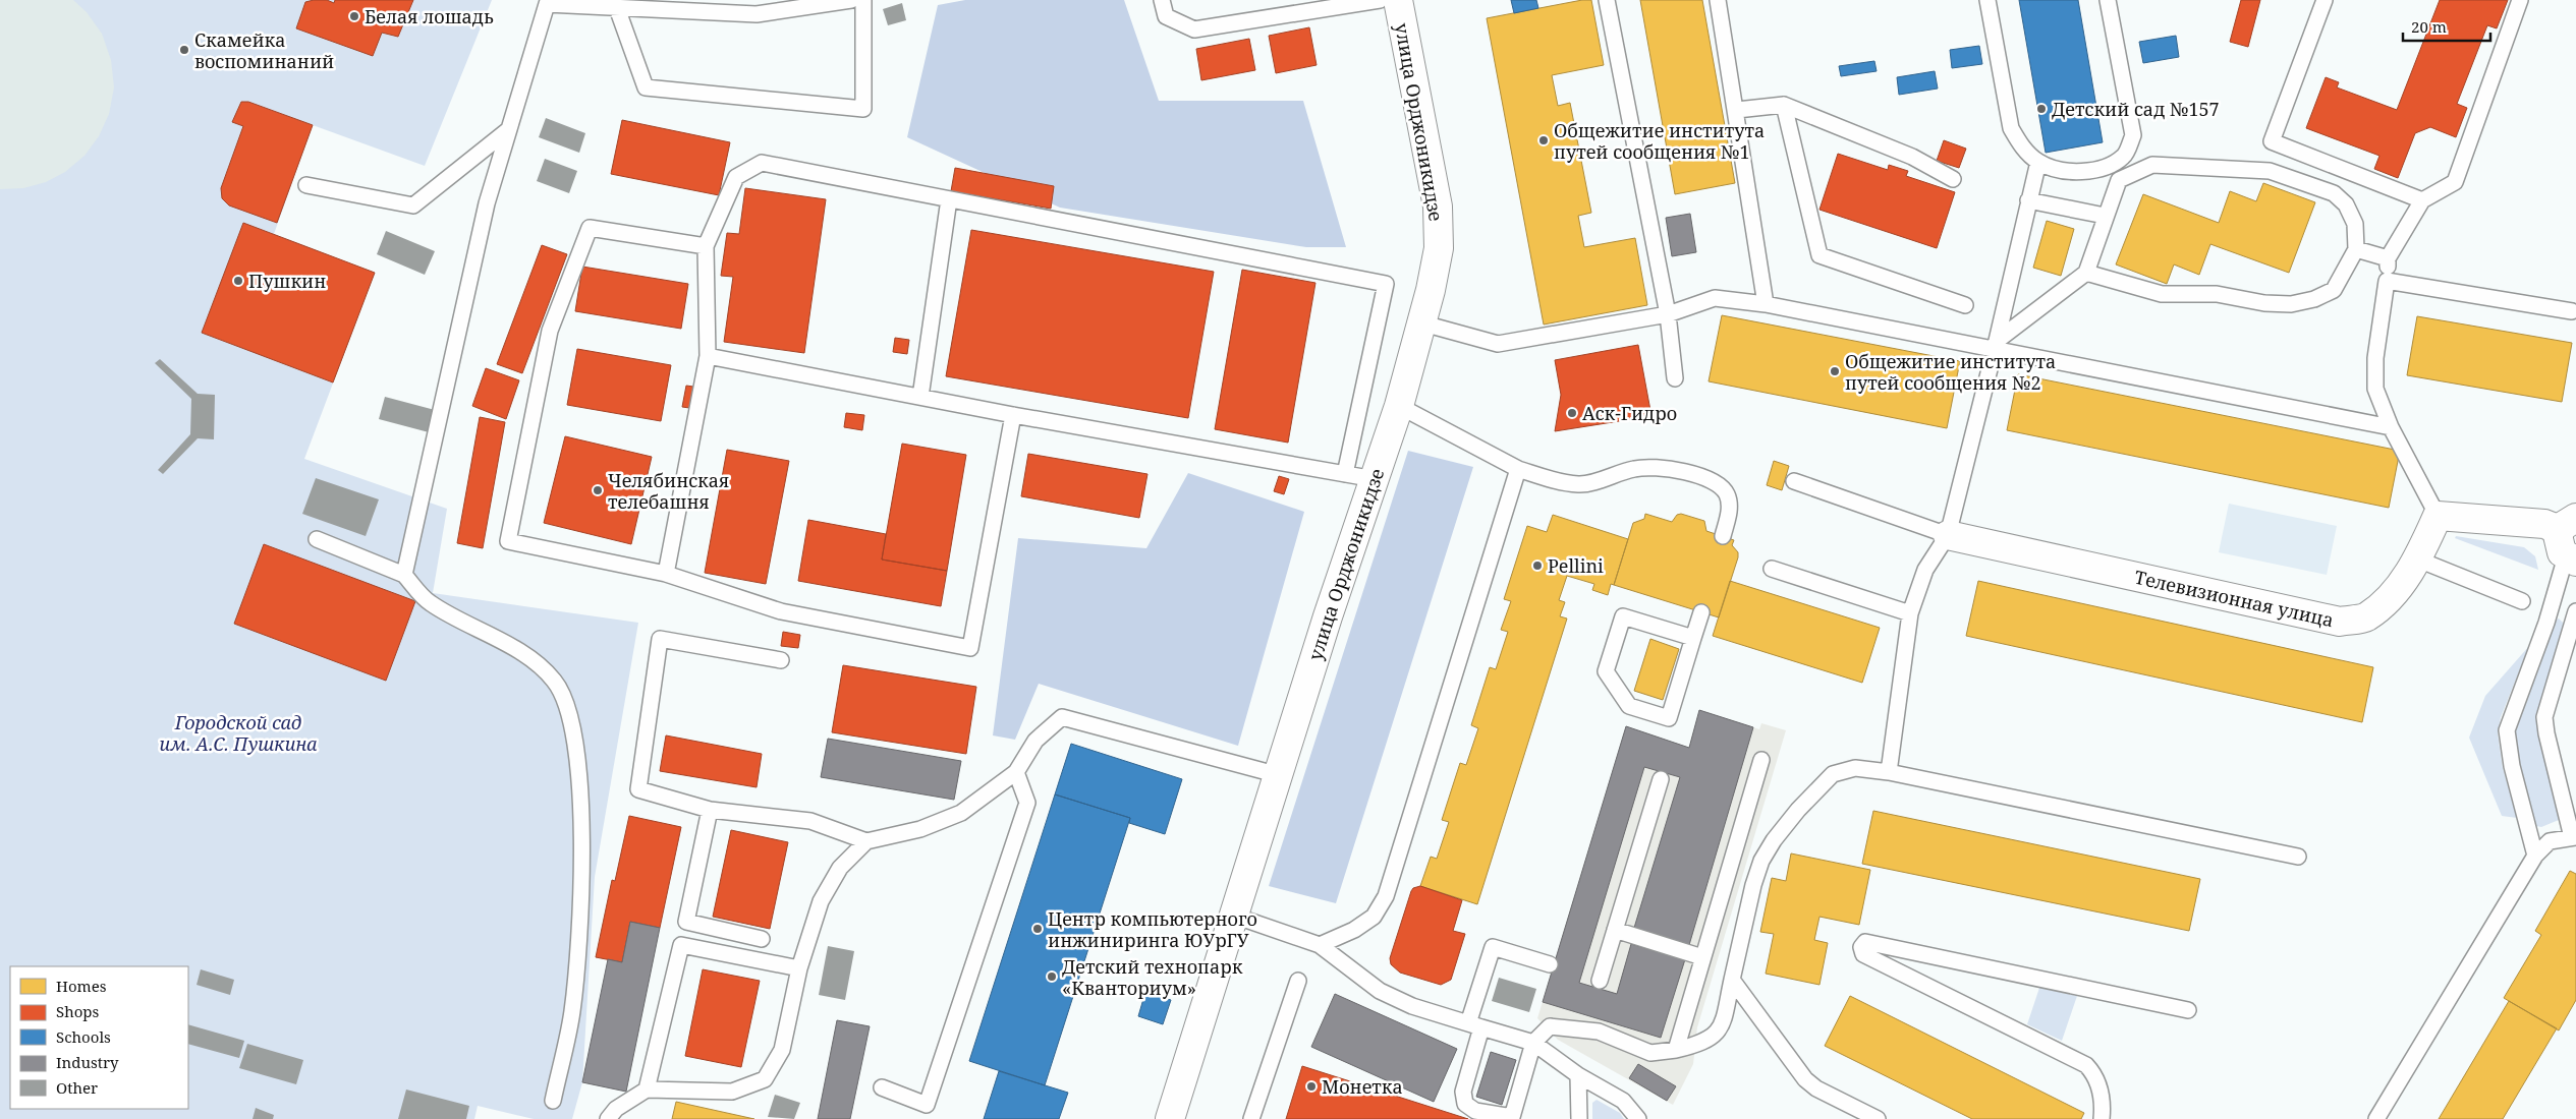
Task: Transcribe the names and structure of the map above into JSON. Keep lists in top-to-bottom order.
{
  "streets": {
    "street": ["улица Орджоникидзе", "Телевизионная улица"]
  },
  "parks": ["Городской сад им. А.С. Пушкина"],
  "places": [
    "Белая лошадь",
    "Скамейка воспоминаний",
    "Детский сад №157",
    "Общежитие института путей сообщения №1",
    "Пушкин",
    "Общежитие института путей сообщения №2",
    "Аск-Гидро",
    "Челябинская телебашня",
    "Pellini",
    "Центр компьютерного инжиниринга ЮУрГУ",
    "Детский технопарк «Кванториум»",
    "Монетка"
  ],
  "legend": [
    "Homes",
    "Shops",
    "Schools",
    "Industry",
    "Other"
  ],
  "scale_bar": "20 m"
}
